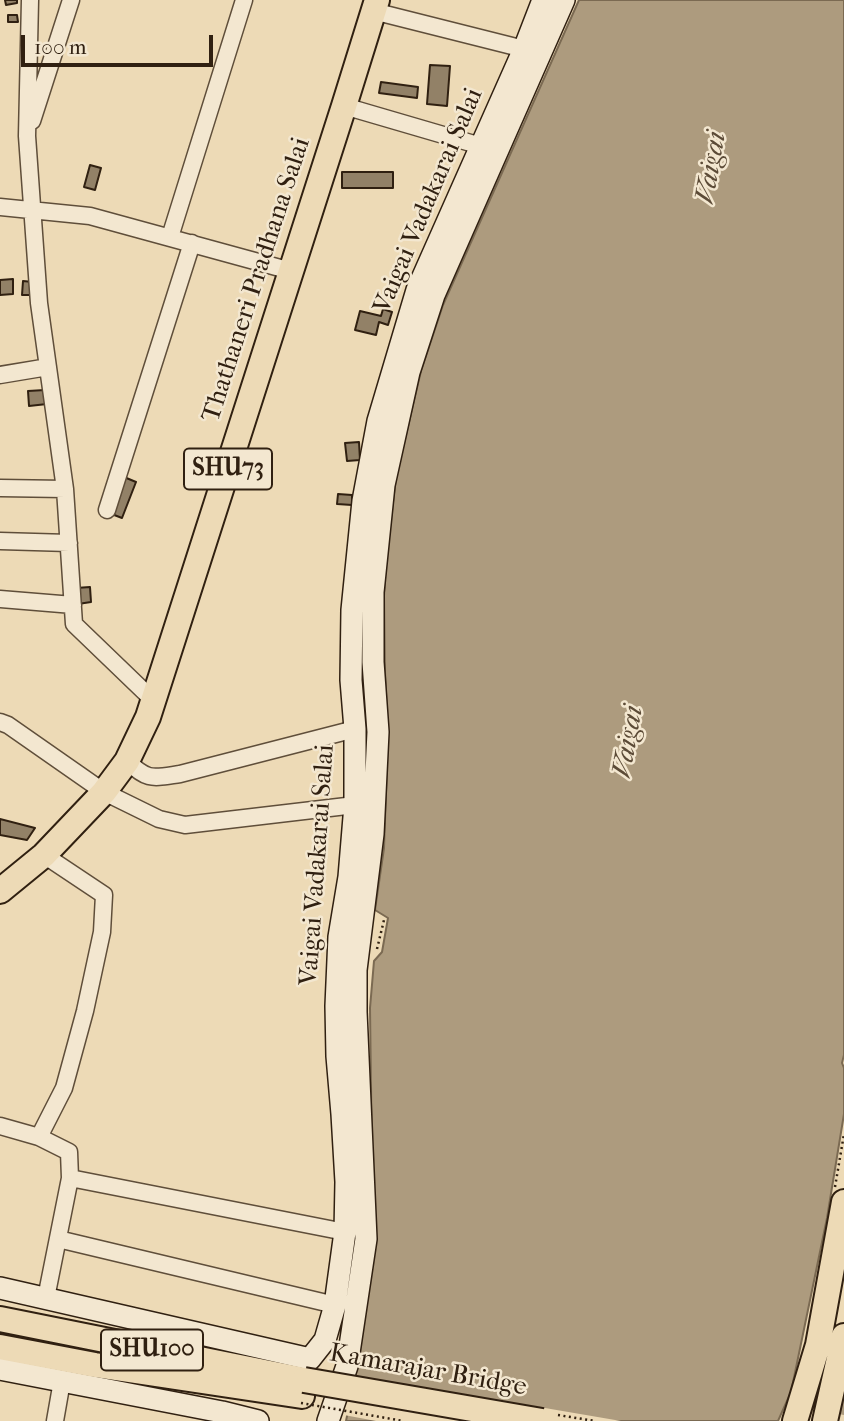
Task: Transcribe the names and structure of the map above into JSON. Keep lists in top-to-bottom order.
{
  "streets": {
    "main road": [
      "Vaigai Vadakarai Salai",
      "Thathaneri Pradhana Salai",
      "SHU73",
      "SHU100",
      "Kamarajar Bridge"
    ]
  },
  "crossings": [
    ["SHU100", "Kamarajar Bridge"]
  ],
  "water": ["Vaigai"],
  "scale_bar": "100 m"
}
